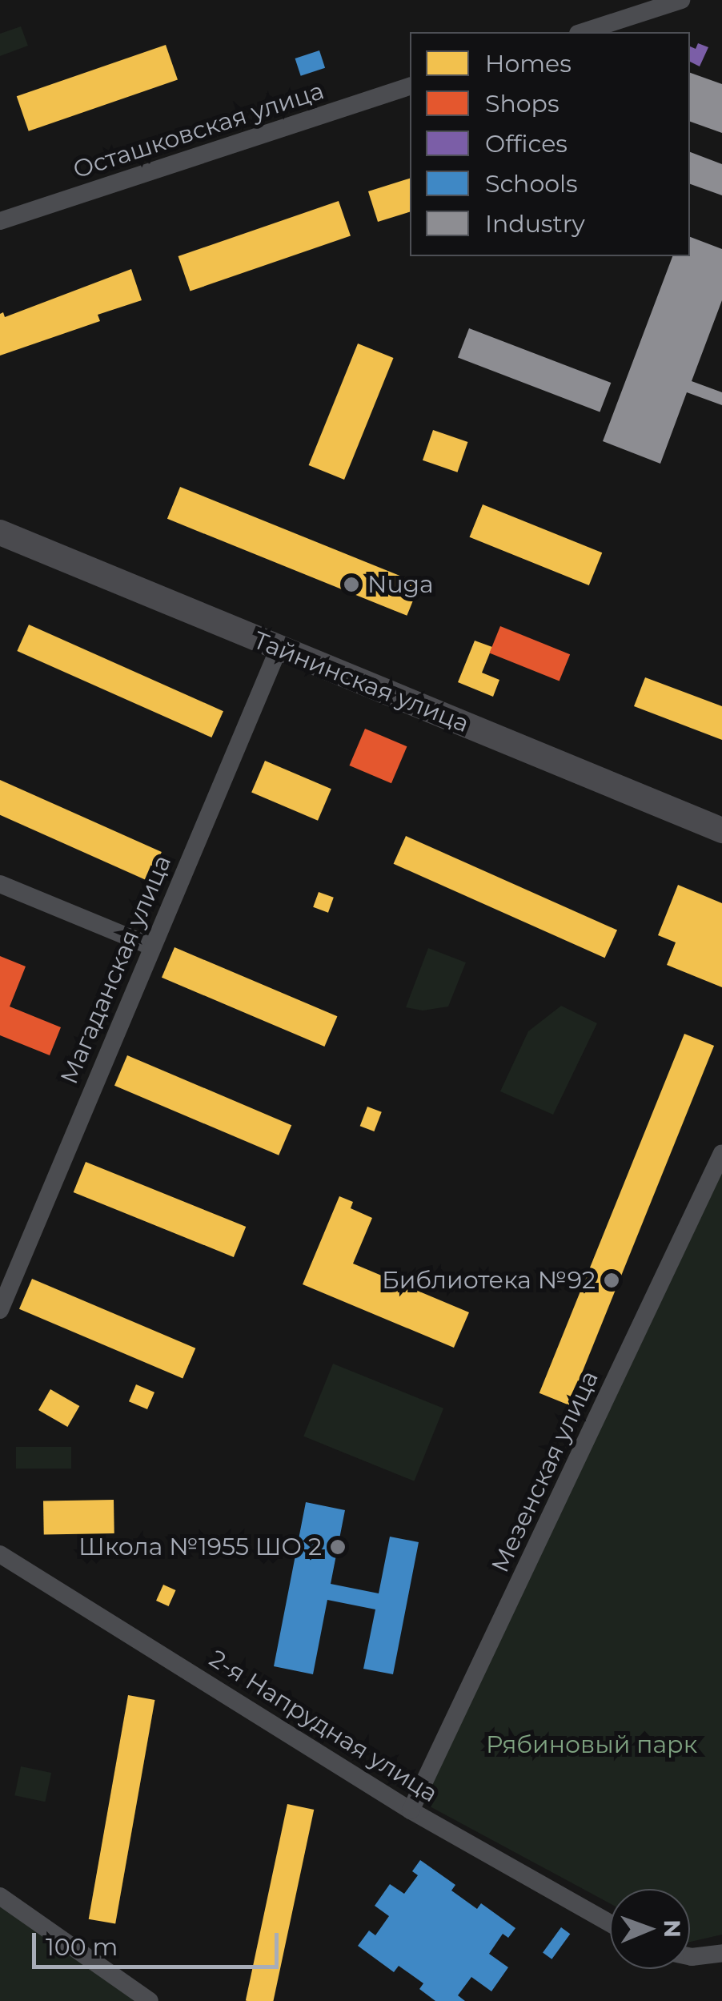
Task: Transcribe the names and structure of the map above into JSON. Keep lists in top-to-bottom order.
{
  "streets": {
    "main road": ["Тайнинская улица"],
    "street": [
      "Осташковская улица",
      "Магаданская улица",
      "Мезенская улица",
      "2-я Напрудная улица"
    ]
  },
  "crossings": [
    ["Тайнинская улица", "Магаданская улица"],
    ["Мезенская улица", "2-я Напрудная улица"]
  ],
  "parks": ["Рябиновый парк"],
  "places": ["Nuga", "Библиотека №92", "Школа №1955 ШО 2"],
  "legend": [
    "Homes",
    "Shops",
    "Offices",
    "Schools",
    "Industry"
  ],
  "scale_bar": "100 m",
  "north": "right"
}
